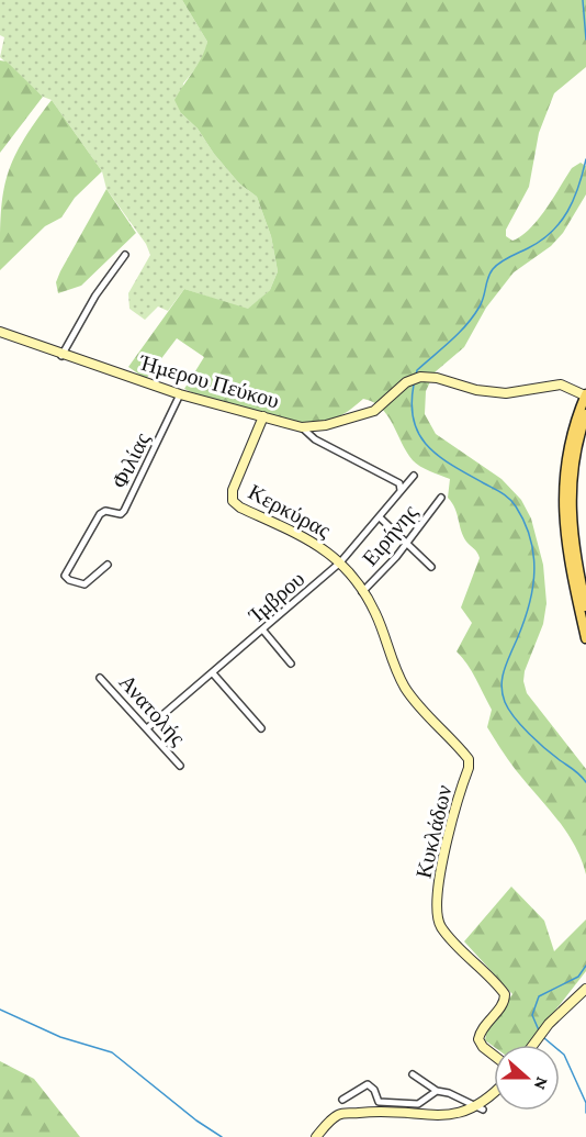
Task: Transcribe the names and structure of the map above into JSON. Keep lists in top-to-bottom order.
{
  "streets": {
    "street": [
      "Ήμερου Πεύκου",
      "Φιλίας",
      "Κερκύρας",
      "Ειρήνης",
      "Ίμβρου",
      "Ανατολής",
      "Κυκλάδων"
    ]
  },
  "crossings": [
    ["Ήμερου Πεύκου", "Φιλίας"],
    ["Ήμερου Πεύκου", "Κερκύρας"],
    ["Κερκύρας", "Ειρήνης"],
    ["Κερκύρας", "Ίμβρου"],
    ["Κερκύρας", "Κυκλάδων"],
    ["Ειρήνης", "Κυκλάδων"],
    ["Ίμβρου", "Ανατολής"]
  ],
  "north": "right"
}
